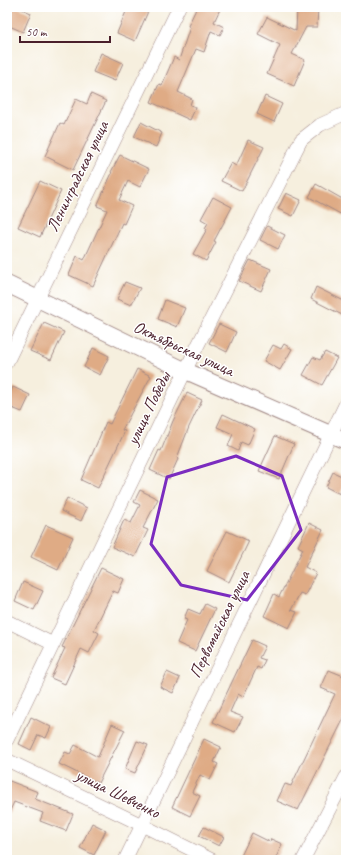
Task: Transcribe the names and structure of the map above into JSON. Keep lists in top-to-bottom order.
{
  "streets": {
    "main road": ["Октябрьская улица"],
    "street": [
      "Ленинградская улица",
      "улица Победы",
      "Первомайская улица",
      "улица Шевченко"
    ]
  },
  "crossings": [
    ["Ленинградская улица", "Октябрьская улица"],
    ["Октябрьская улица", "улица Победы"],
    ["Октябрьская улица", "Первомайская улица"],
    ["Первомайская улица", "улица Шевченко"]
  ],
  "scale_bar": "50 m"
}
